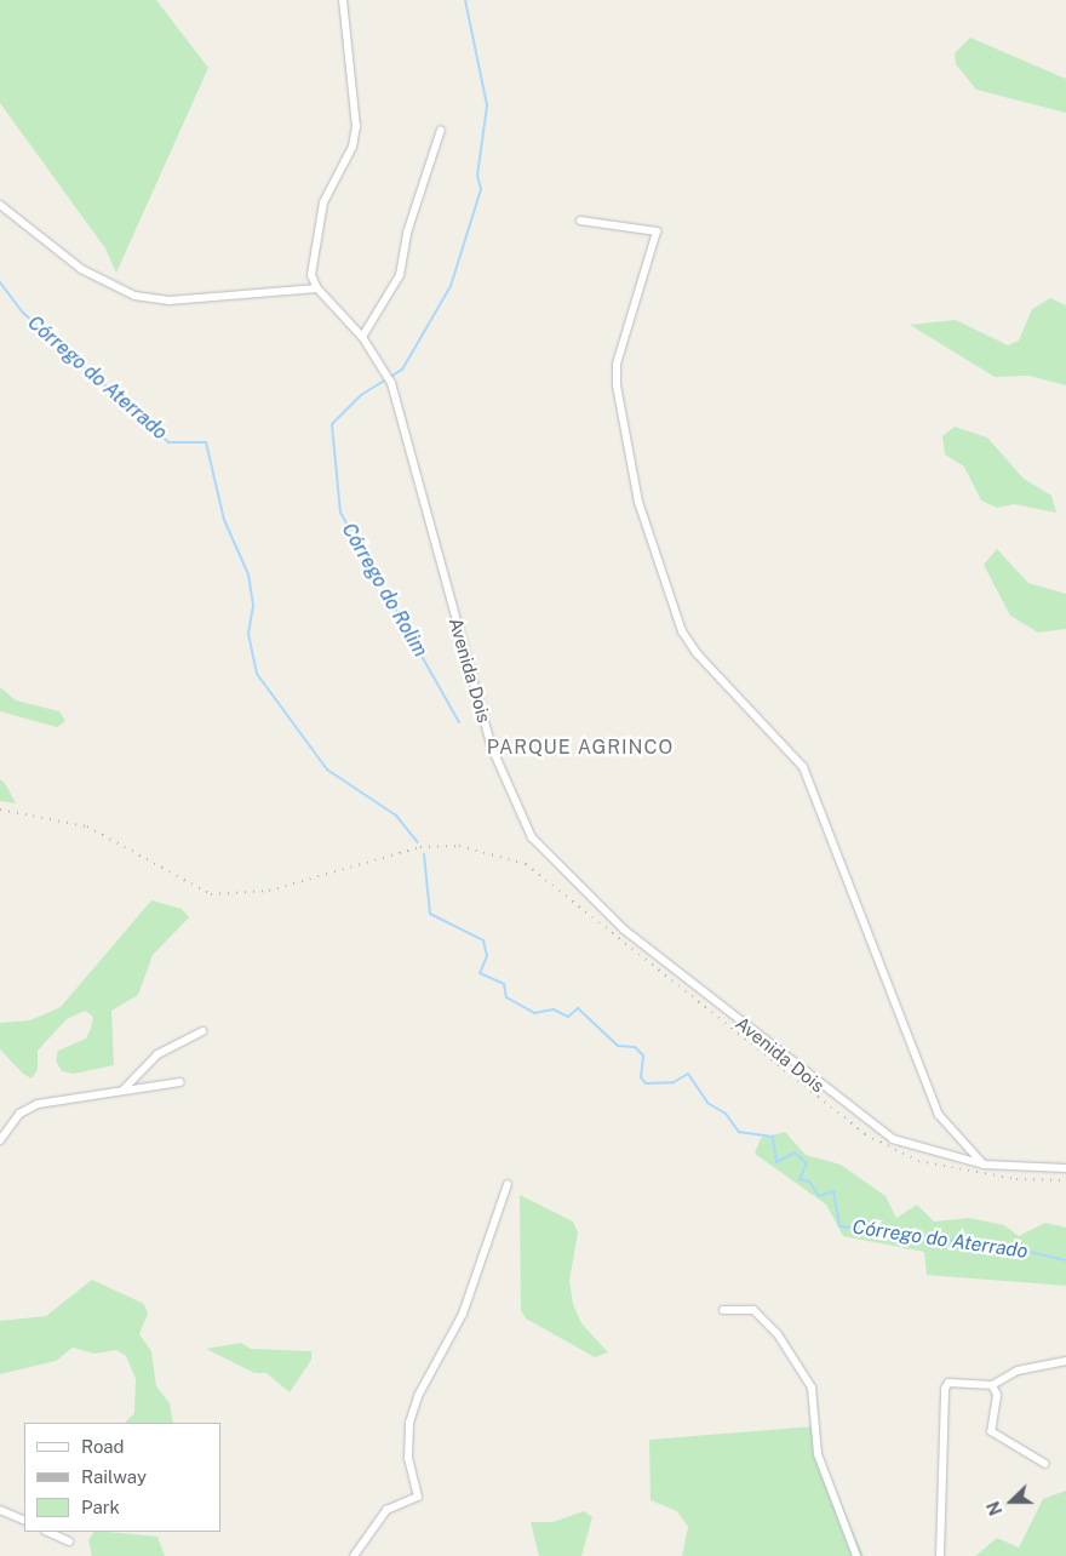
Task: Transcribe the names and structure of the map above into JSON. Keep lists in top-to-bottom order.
{
  "streets": {
    "street": ["Avenida Dois"]
  },
  "districts": ["PARQUE AGRINCO"],
  "water": ["Córrego do Aterrado", "Córrego do Rolim"],
  "legend": ["Road", "Railway", "Park"],
  "north": "left"
}
